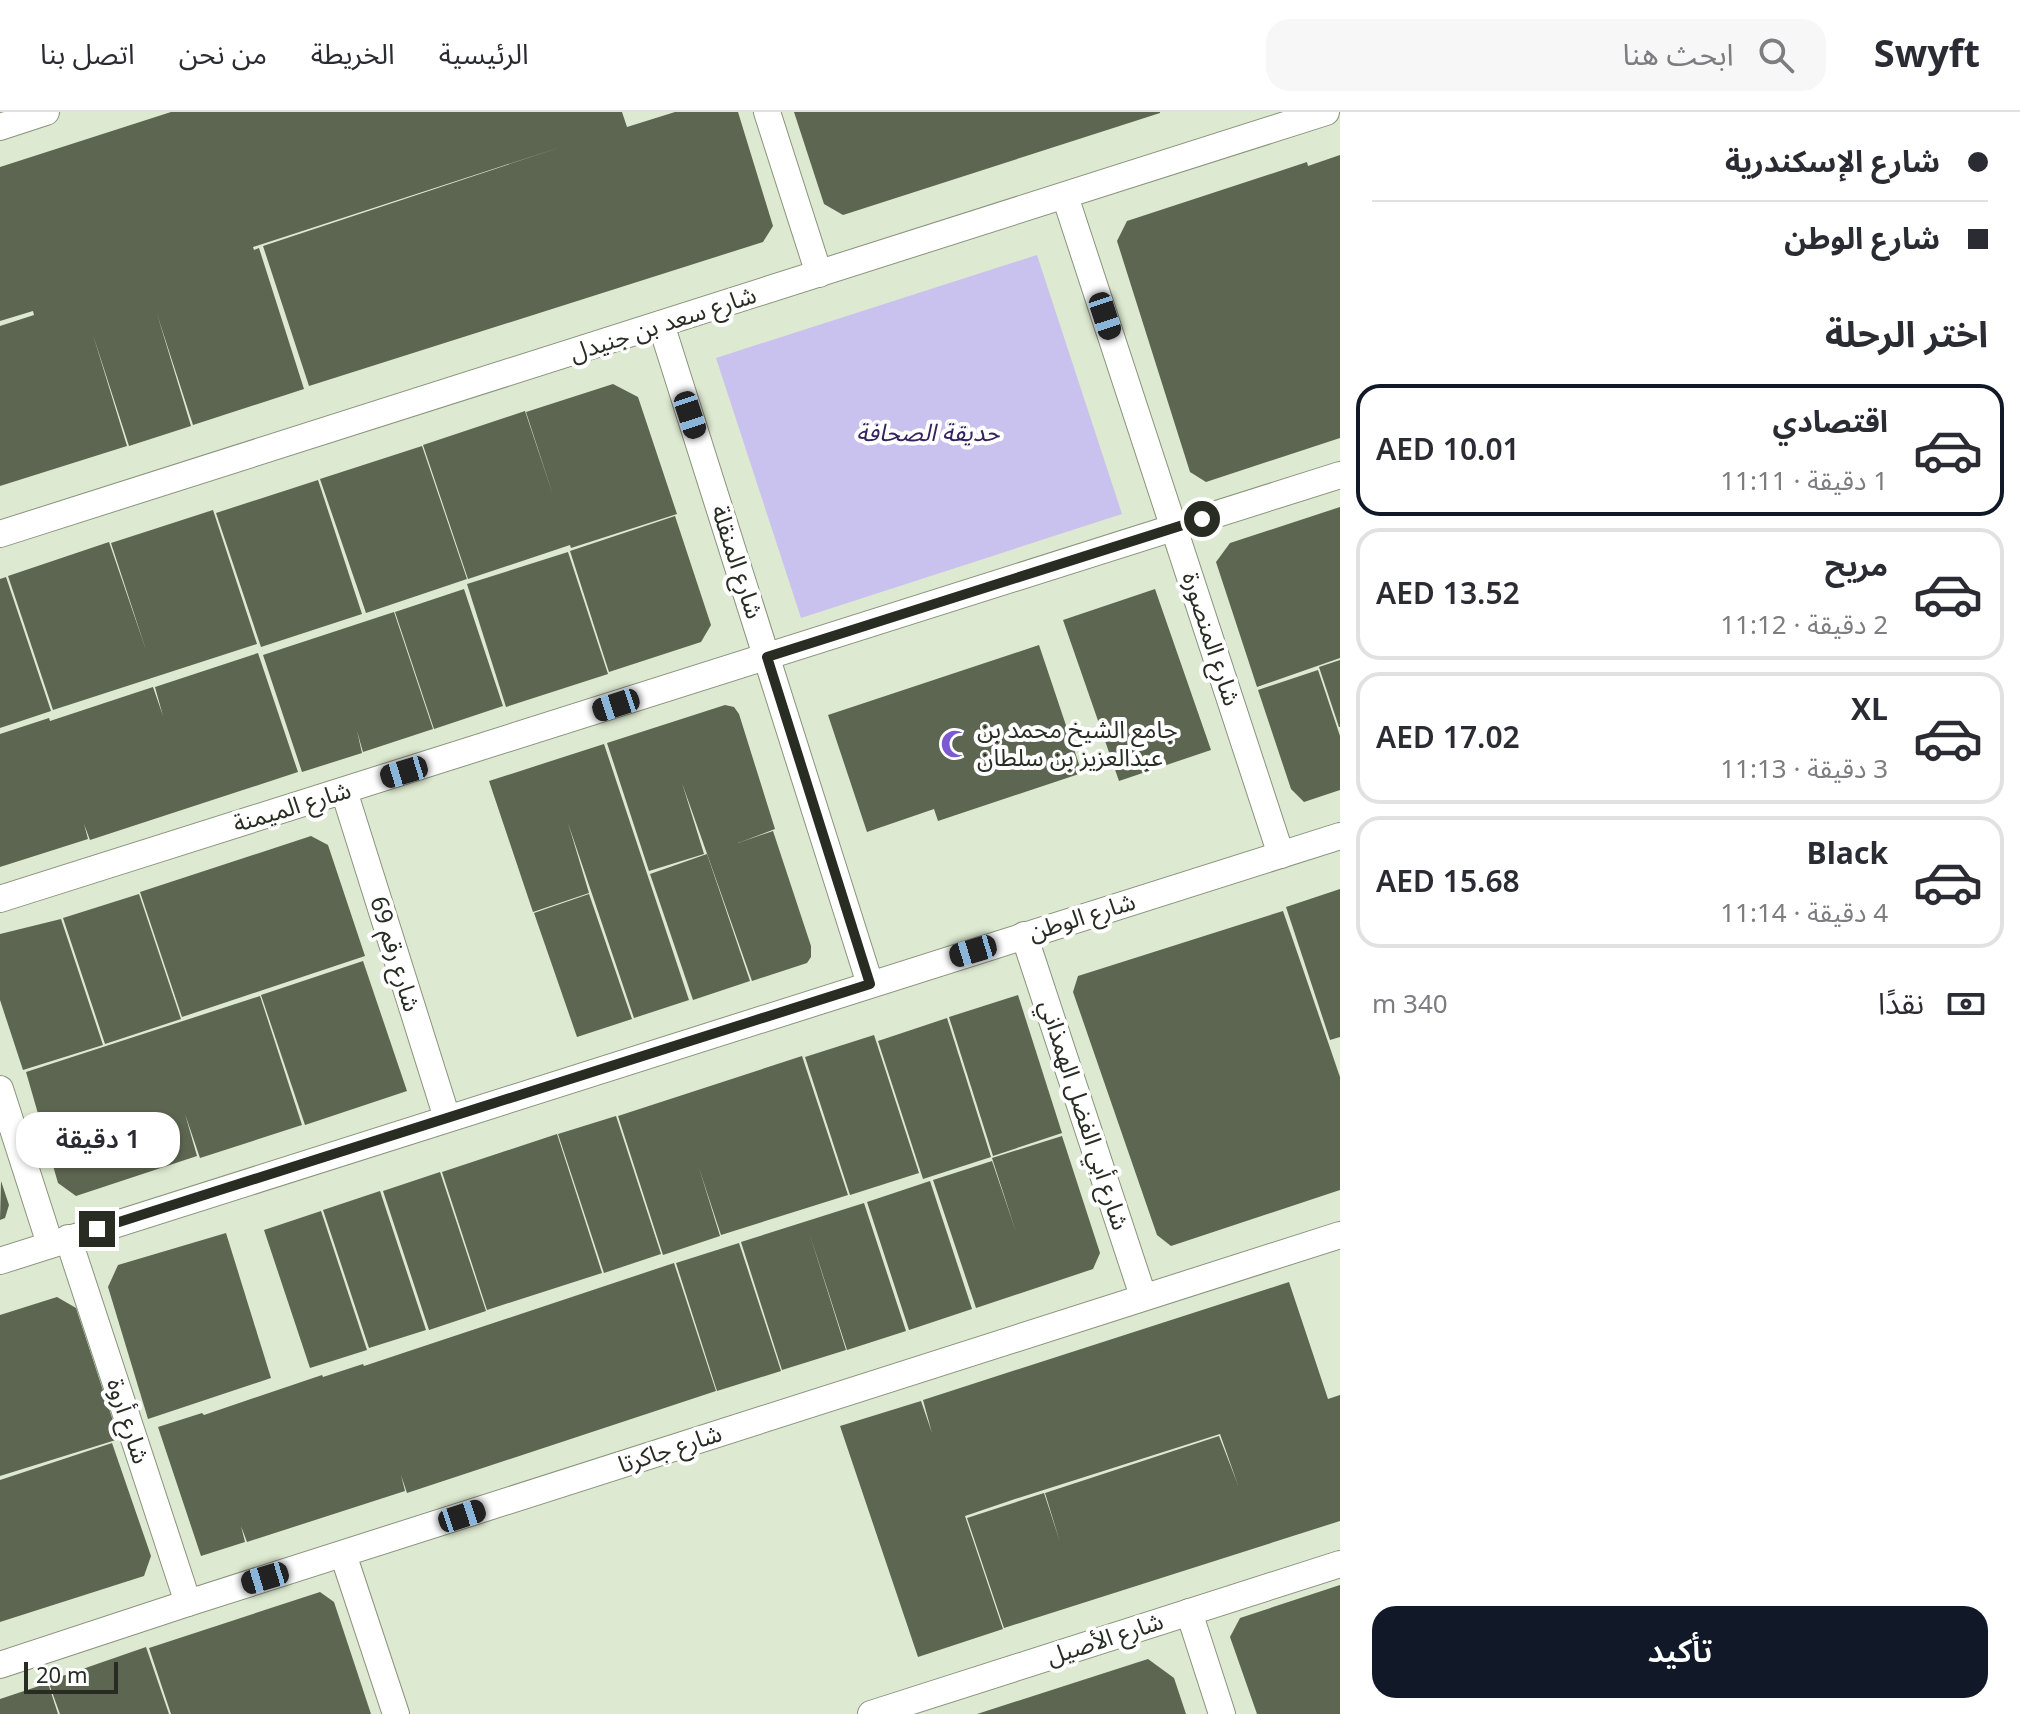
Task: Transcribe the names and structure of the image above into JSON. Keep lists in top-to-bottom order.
{
  "streets": {
    "street": [
      "شارع سعد بن جنيدل",
      "شارع المنقلة",
      "شارع المنصورة",
      "شارع الميمنة",
      "شارع الوطن",
      "شارع رقم 69",
      "شارع أبي الفضل الهمذاني",
      "شارع أروة",
      "شارع جاكرتا",
      "شارع الأصيل"
    ]
  },
  "crossings": [
    ["شارع سعد بن جنيدل", "شارع المنقلة"],
    ["شارع سعد بن جنيدل", "شارع المنصورة"],
    ["شارع المنقلة", "شارع الميمنة"],
    ["شارع المنقلة", "شارع الوطن"],
    ["شارع المنصورة", "شارع الميمنة"],
    ["شارع المنصورة", "شارع الوطن"],
    ["شارع الميمنة", "شارع رقم 69"],
    ["شارع الوطن", "شارع رقم 69"],
    ["شارع الوطن", "شارع أبي الفضل الهمذاني"],
    ["شارع الوطن", "شارع أروة"],
    ["شارع أبي الفضل الهمذاني", "شارع جاكرتا"],
    ["شارع أروة", "شارع جاكرتا"]
  ],
  "parks": ["حديقة الصحافة"],
  "places": {
    "mosque": ["جامع الشيخ محمد بن عبدالعزيز بن سلطان"]
  },
  "scale_bar": "20 m",
  "page": {
    "header": "Swyft",
    "search": "ابحث هنا",
    "nav": [
      "الرئيسية",
      "الخريطة",
      "من نحن",
      "اتصل بنا"
    ],
    "banner": ["شارع الإسكندرية", "شارع الوطن"],
    "heading": "اختر الرحلة",
    "list": [
      {
        "name": "اقتصادي",
        "note": "1 دقيقة · 11:11",
        "value": "AED 10.01"
      },
      {
        "name": "مريح",
        "note": "2 دقيقة · 11:12",
        "value": "AED 13.52"
      },
      {
        "name": "XL",
        "note": "3 دقيقة · 11:13",
        "value": "AED 17.02"
      },
      {
        "name": "Black",
        "note": "4 دقيقة · 11:14",
        "value": "AED 15.68"
      }
    ],
    "pay": ["نقدًا", "340 m"],
    "bubble": "1 دقيقة",
    "buttons": "تأكيد",
    "scale": "20 m"
  }
}
